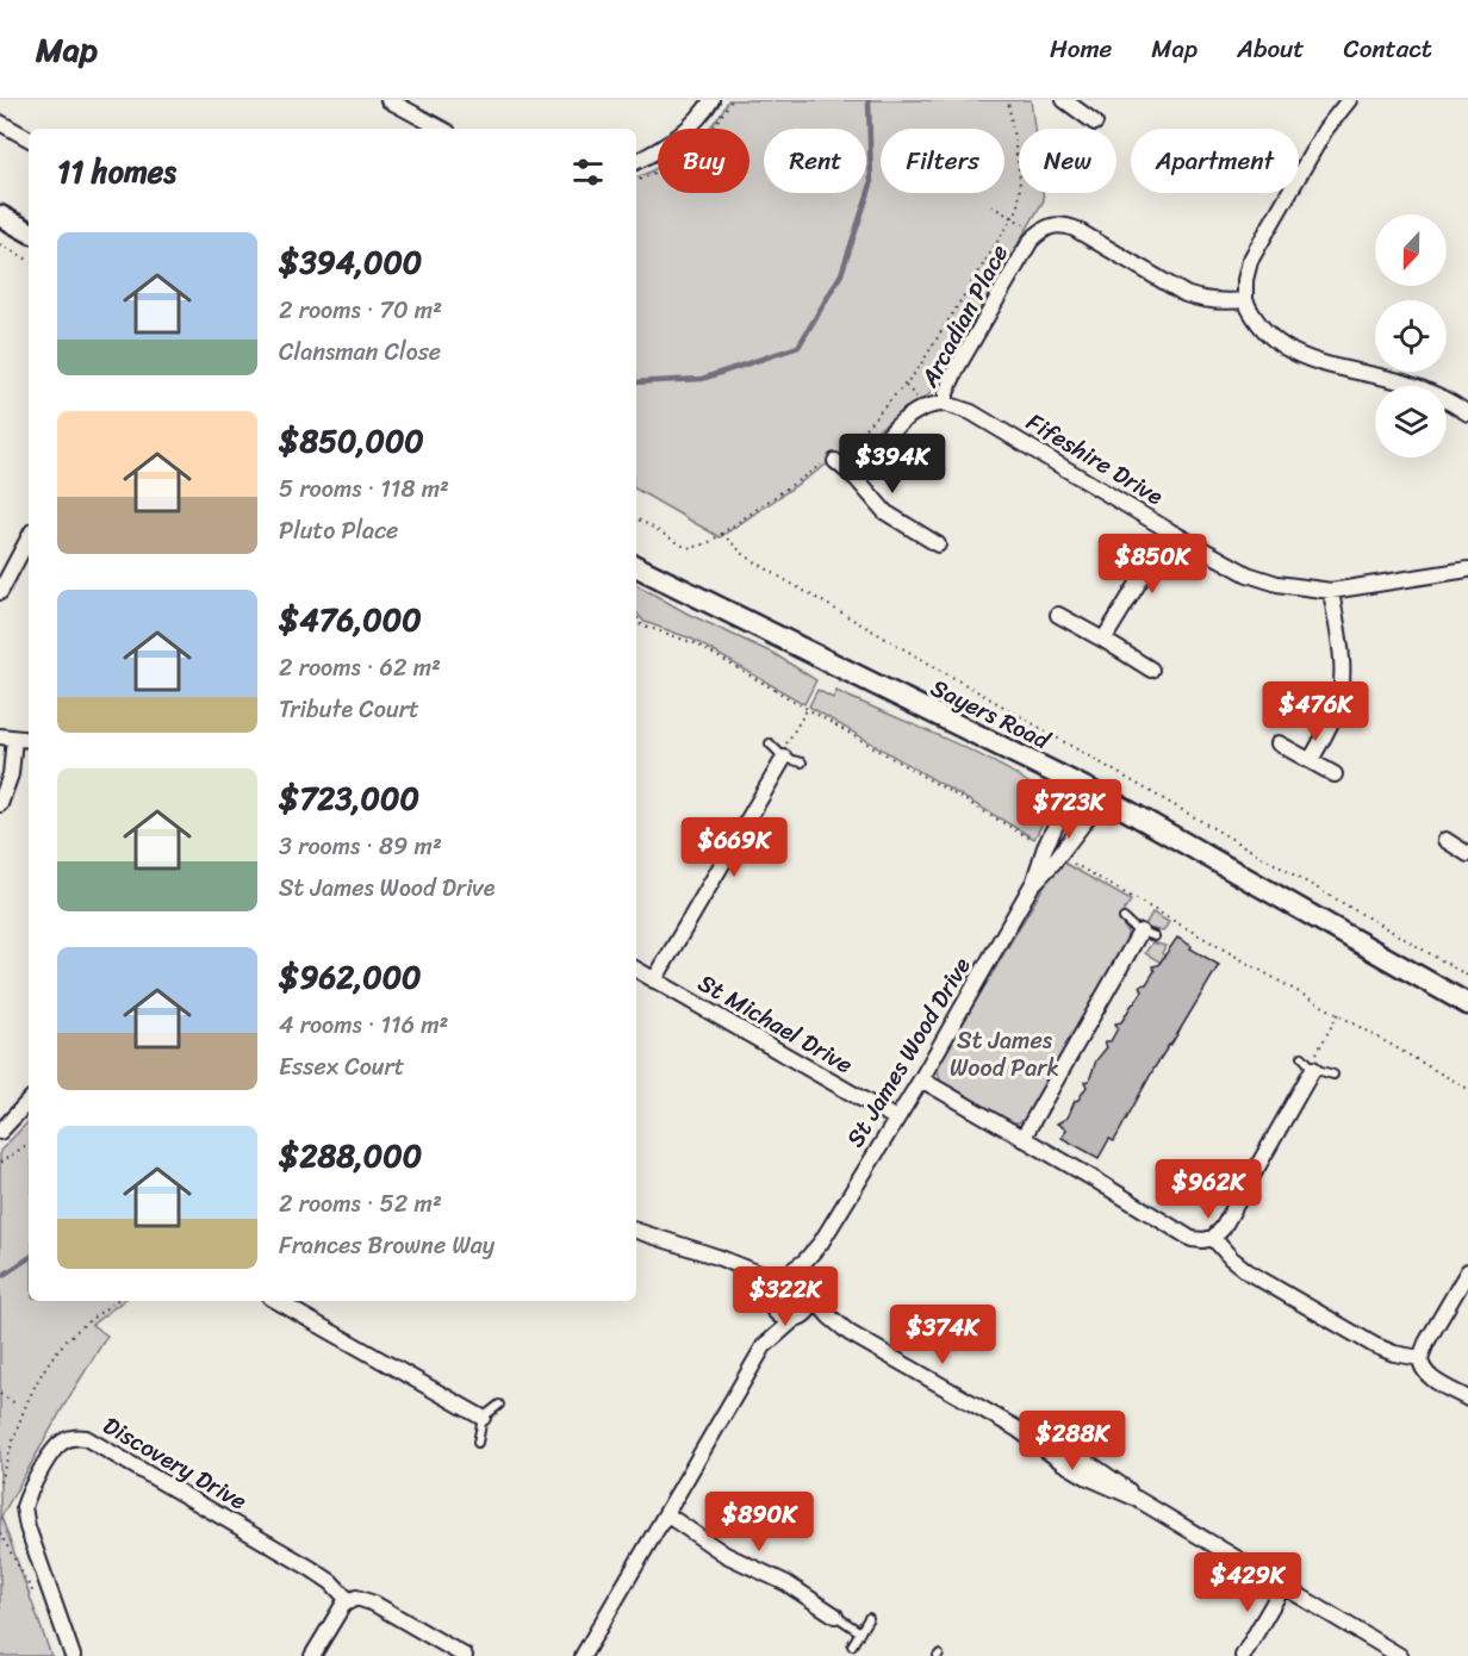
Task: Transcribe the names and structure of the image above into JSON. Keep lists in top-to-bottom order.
{
  "streets": {
    "main road": ["Sayers Road"],
    "street": [
      "Arcadian Place",
      "Fifeshire Drive",
      "St Michael Drive",
      "St James Wood Drive",
      "Discovery Drive"
    ]
  },
  "crossings": [
    ["Arcadian Place", "Fifeshire Drive"],
    ["Sayers Road", "St James Wood Drive"],
    ["St Michael Drive", "St James Wood Drive"]
  ],
  "parks": ["St James Wood Park"],
  "north": "bottom",
  "page": {
    "header": "Map",
    "nav": [
      "Home",
      "Map",
      "About",
      "Contact"
    ],
    "chip": [
      "Buy",
      "Rent",
      "Filters",
      "New",
      "Apartment"
    ],
    "heading": "11 homes",
    "list": [
      {
        "name": "$394,000",
        "note": "2 rooms · 70 m² · Clansman Close"
      },
      {
        "name": "$850,000",
        "note": "5 rooms · 118 m² · Pluto Place"
      },
      {
        "name": "$476,000",
        "note": "2 rooms · 62 m² · Tribute Court"
      },
      {
        "name": "$723,000",
        "note": "3 rooms · 89 m² · St James Wood Drive"
      },
      {
        "name": "$962,000",
        "note": "4 rooms · 116 m² · Essex Court"
      },
      {
        "name": "$288,000",
        "note": "2 rooms · 52 m² · Frances Browne Way"
      }
    ],
    "price": [
      "$394K",
      "$850K",
      "$476K",
      "$723K",
      "$669K",
      "$962K",
      "$322K",
      "$374K",
      "$288K",
      "$890K",
      "$429K"
    ]
  }
}
